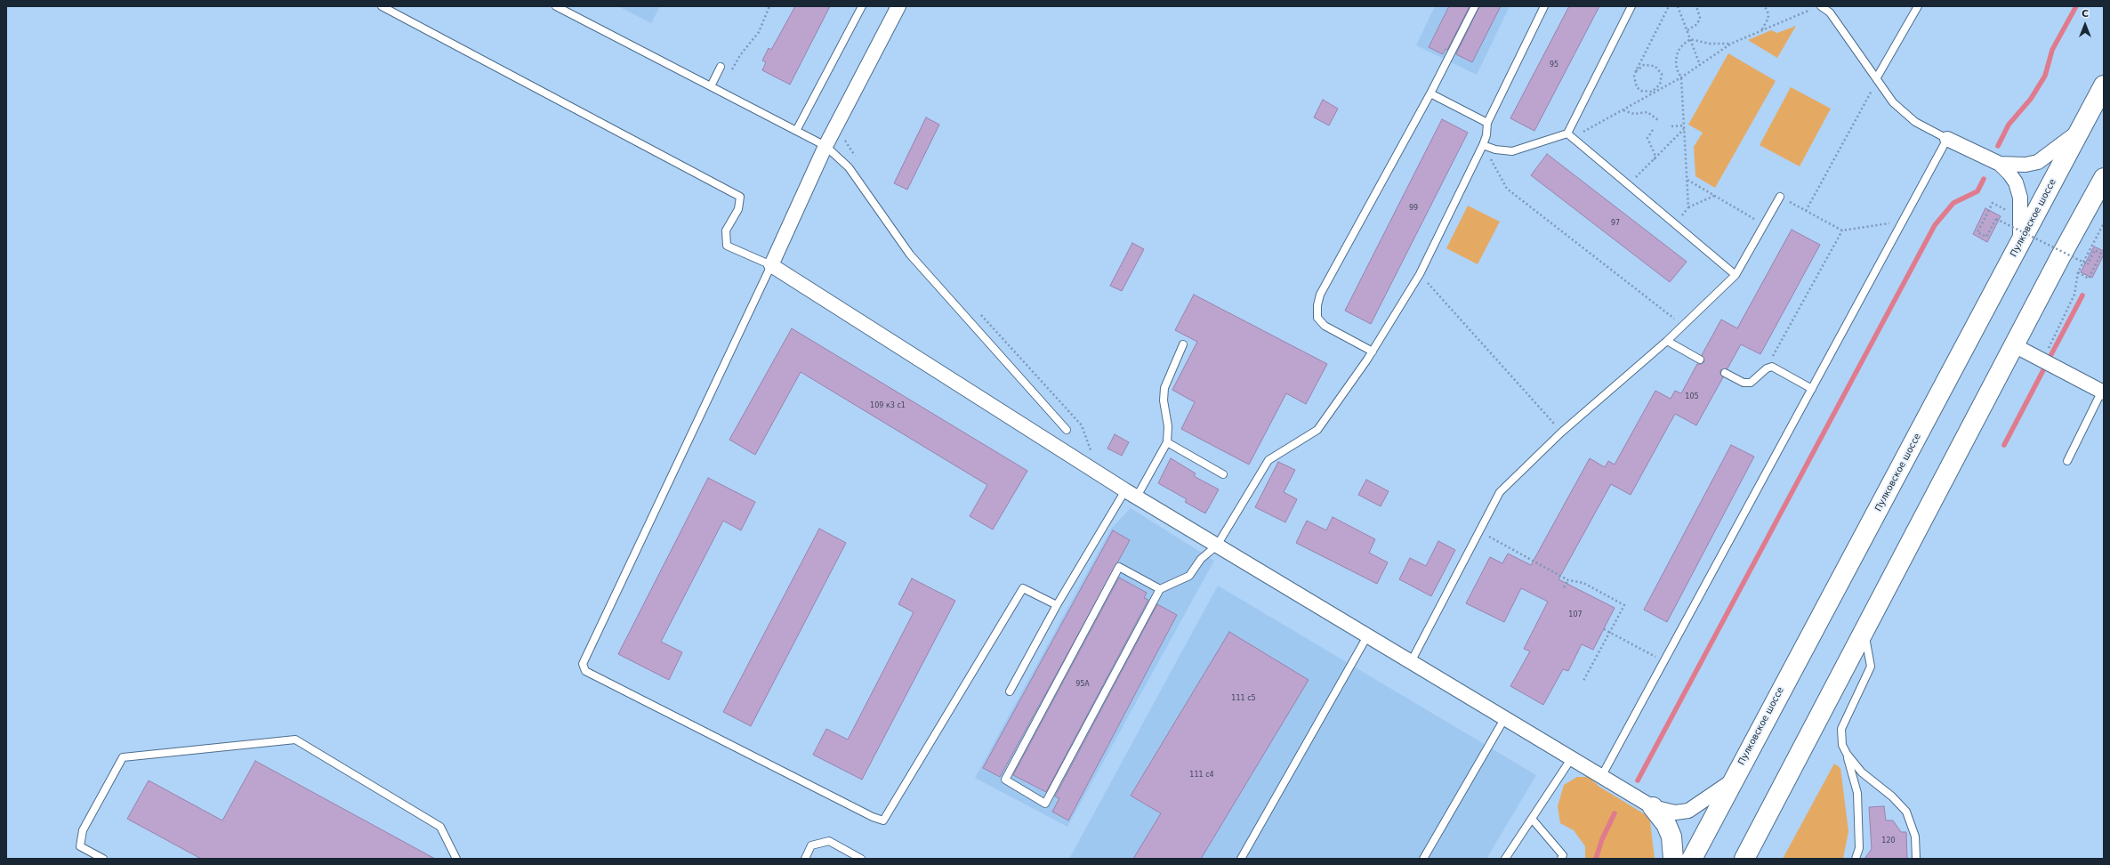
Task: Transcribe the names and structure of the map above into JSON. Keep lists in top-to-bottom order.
{
  "streets": {
    "highway": ["Пулковское шоссе"]
  },
  "house_numbers": [
    "95",
    "99",
    "97",
    "105",
    "109 к3 с1",
    "107",
    "95А",
    "111 с5",
    "111 с4",
    "120"
  ],
  "north": "top"
}
